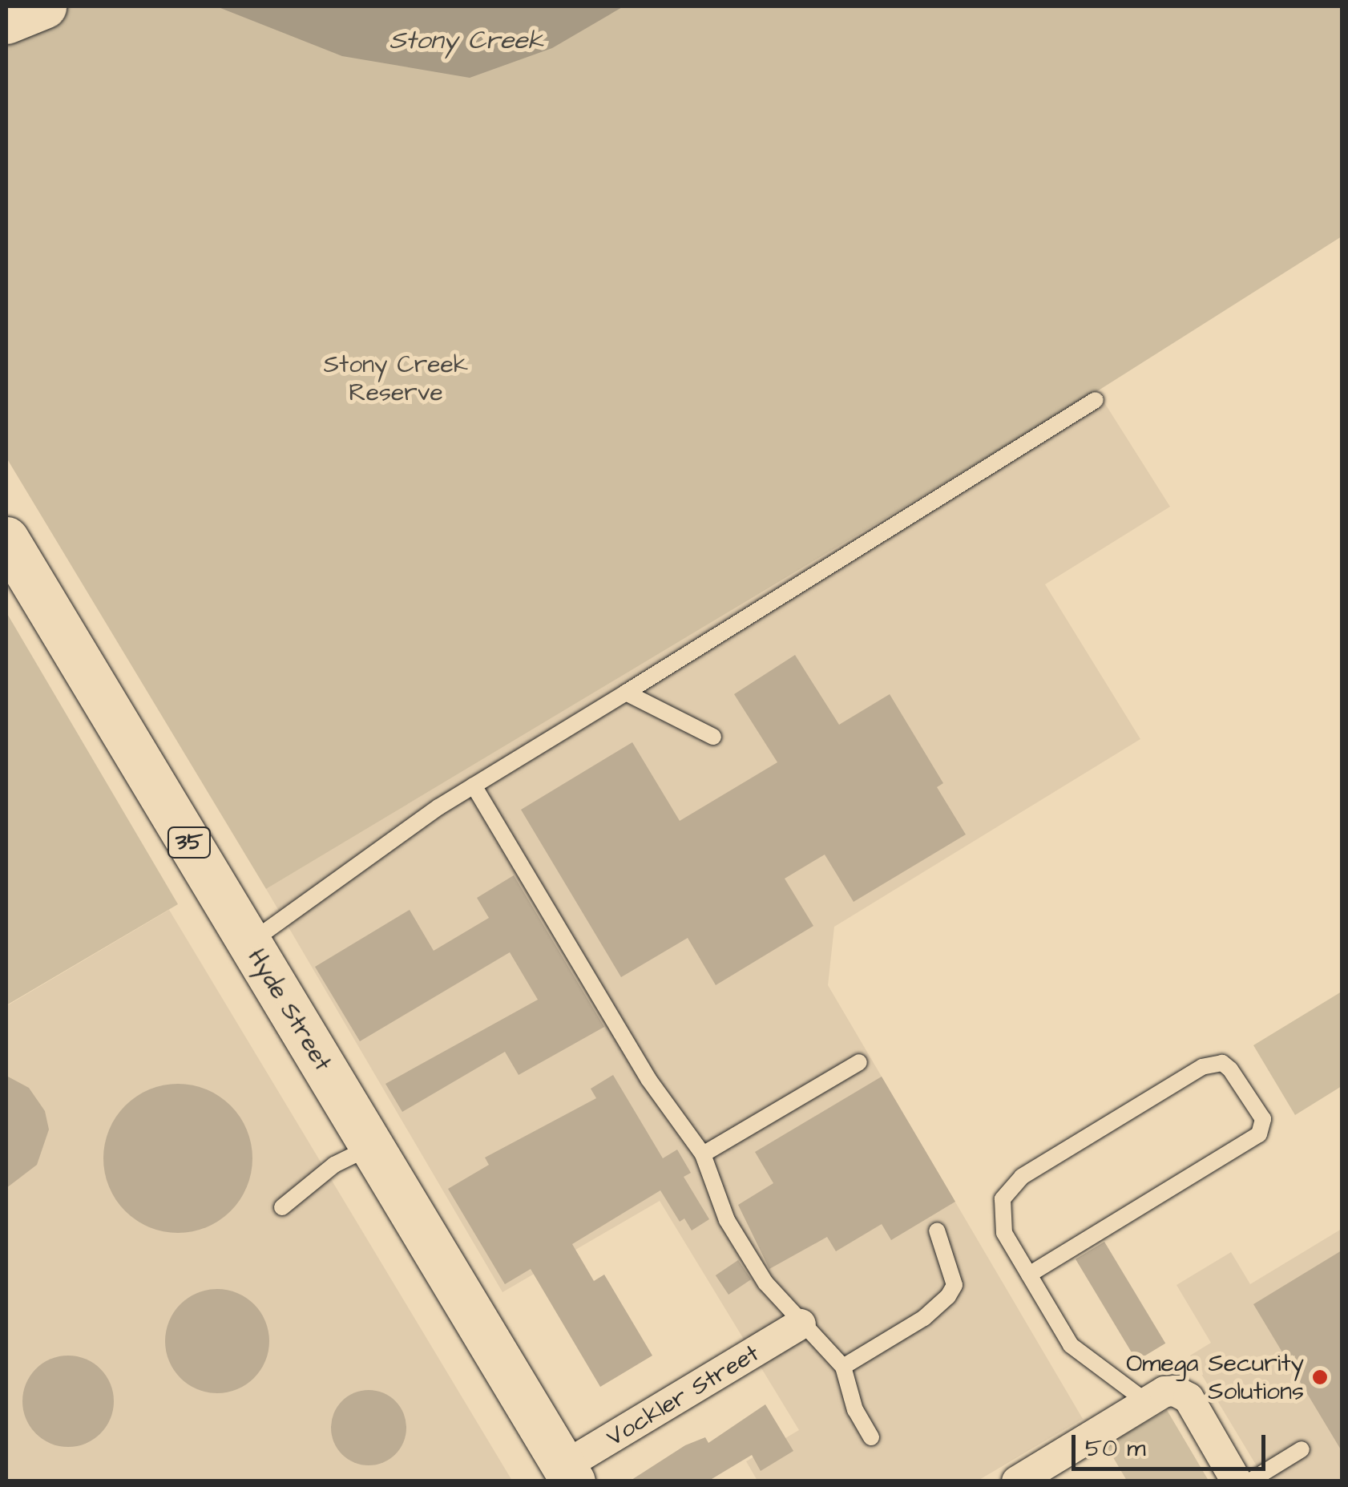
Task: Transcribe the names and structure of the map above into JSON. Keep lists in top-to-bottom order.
{
  "streets": {
    "main road": ["35", "Hyde Street"],
    "street": ["Vockler Street"]
  },
  "crossings": [
    ["Hyde Street", "Vockler Street"]
  ],
  "water": ["Stony Creek"],
  "parks": ["Stony Creek Reserve"],
  "places": ["Omega Security Solutions"],
  "scale_bar": "50 m"
}
